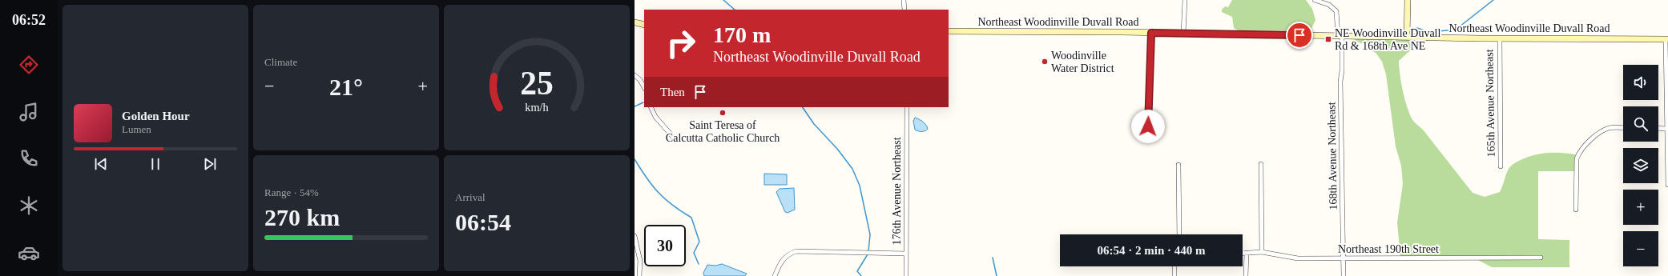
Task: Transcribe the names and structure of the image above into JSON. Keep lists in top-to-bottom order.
{
  "streets": {
    "main road": ["Northeast Woodinville Duvall Road"],
    "street": [
      "165th Avenue Northeast",
      "168th Avenue Northeast",
      "176th Avenue Northeast",
      "Northeast 190th Street"
    ]
  },
  "crossings": [
    ["Northeast Woodinville Duvall Road", "165th Avenue Northeast"],
    ["Northeast Woodinville Duvall Road", "168th Avenue Northeast"],
    ["168th Avenue Northeast", "Northeast 190th Street"]
  ],
  "places": {
    "transit": ["NE Woodinville Duvall Rd & 168th Ave NE"],
    "other": ["Woodinville Water District", "Saint Teresa of Calcutta Catholic Church"]
  },
  "page": {
    "tabs": "06:52",
    "tile": [
      "Climate",
      ["Range · 54%", "270 km"],
      ["Arrival", "06:54"]
    ],
    "turn": ["170 m", "Northeast Woodinville Duvall Road"],
    "map_buttons": ["+", "−"],
    "heat": ["−", "21°", "+"],
    "then": "Then",
    "song": ["Golden Hour", "Lumen"],
    "limit": "30",
    "trip": "06:54 · 2 min · 440 m",
    "gauge": ["25", "km/h"]
  }
}
